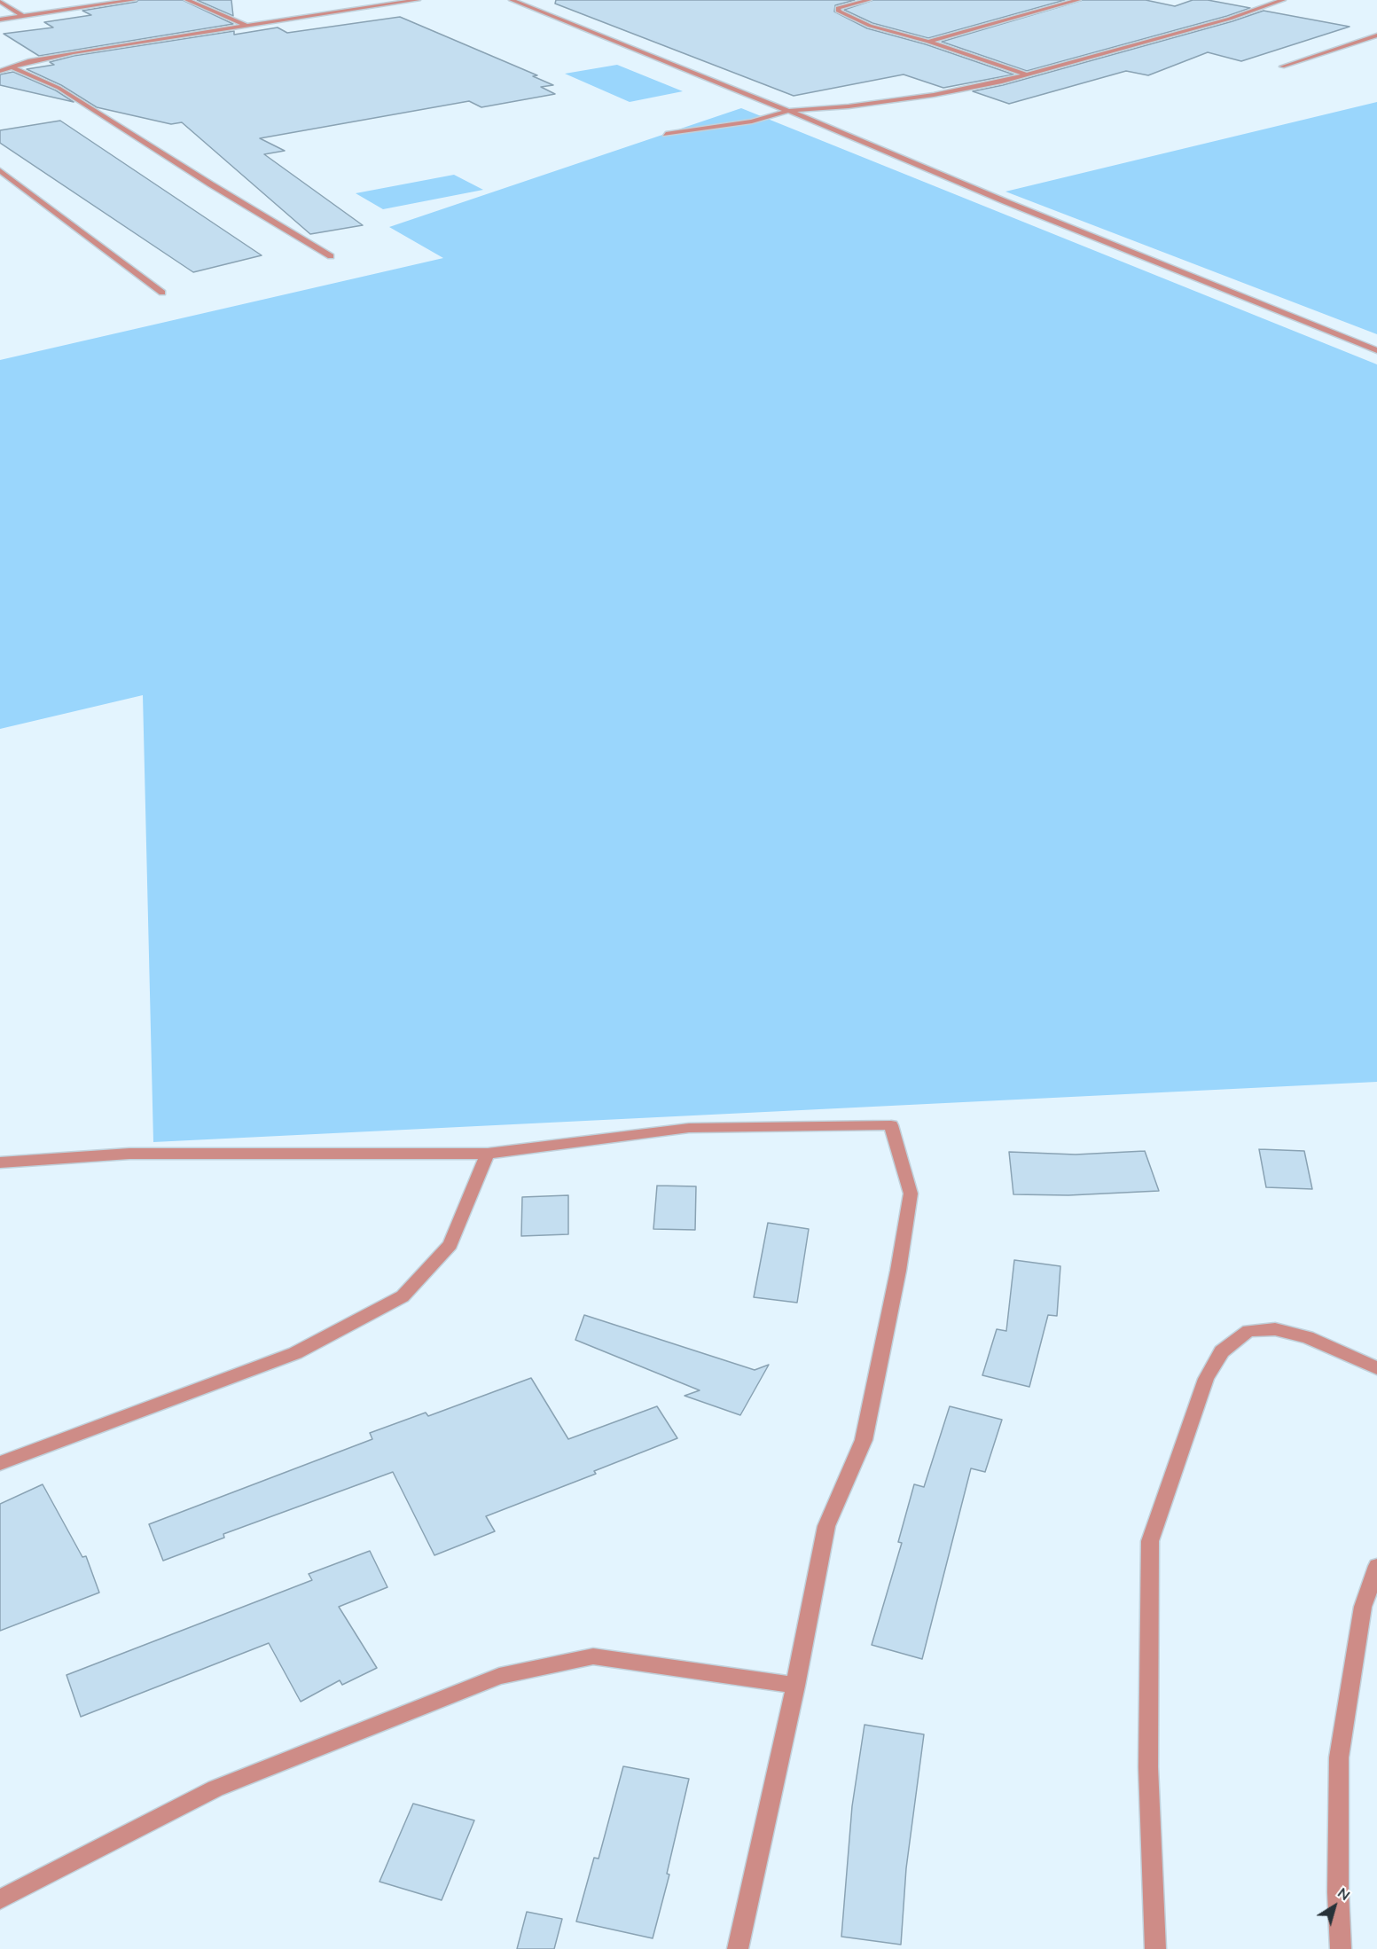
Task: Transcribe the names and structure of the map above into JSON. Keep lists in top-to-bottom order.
{
  "north": "top right"
}
